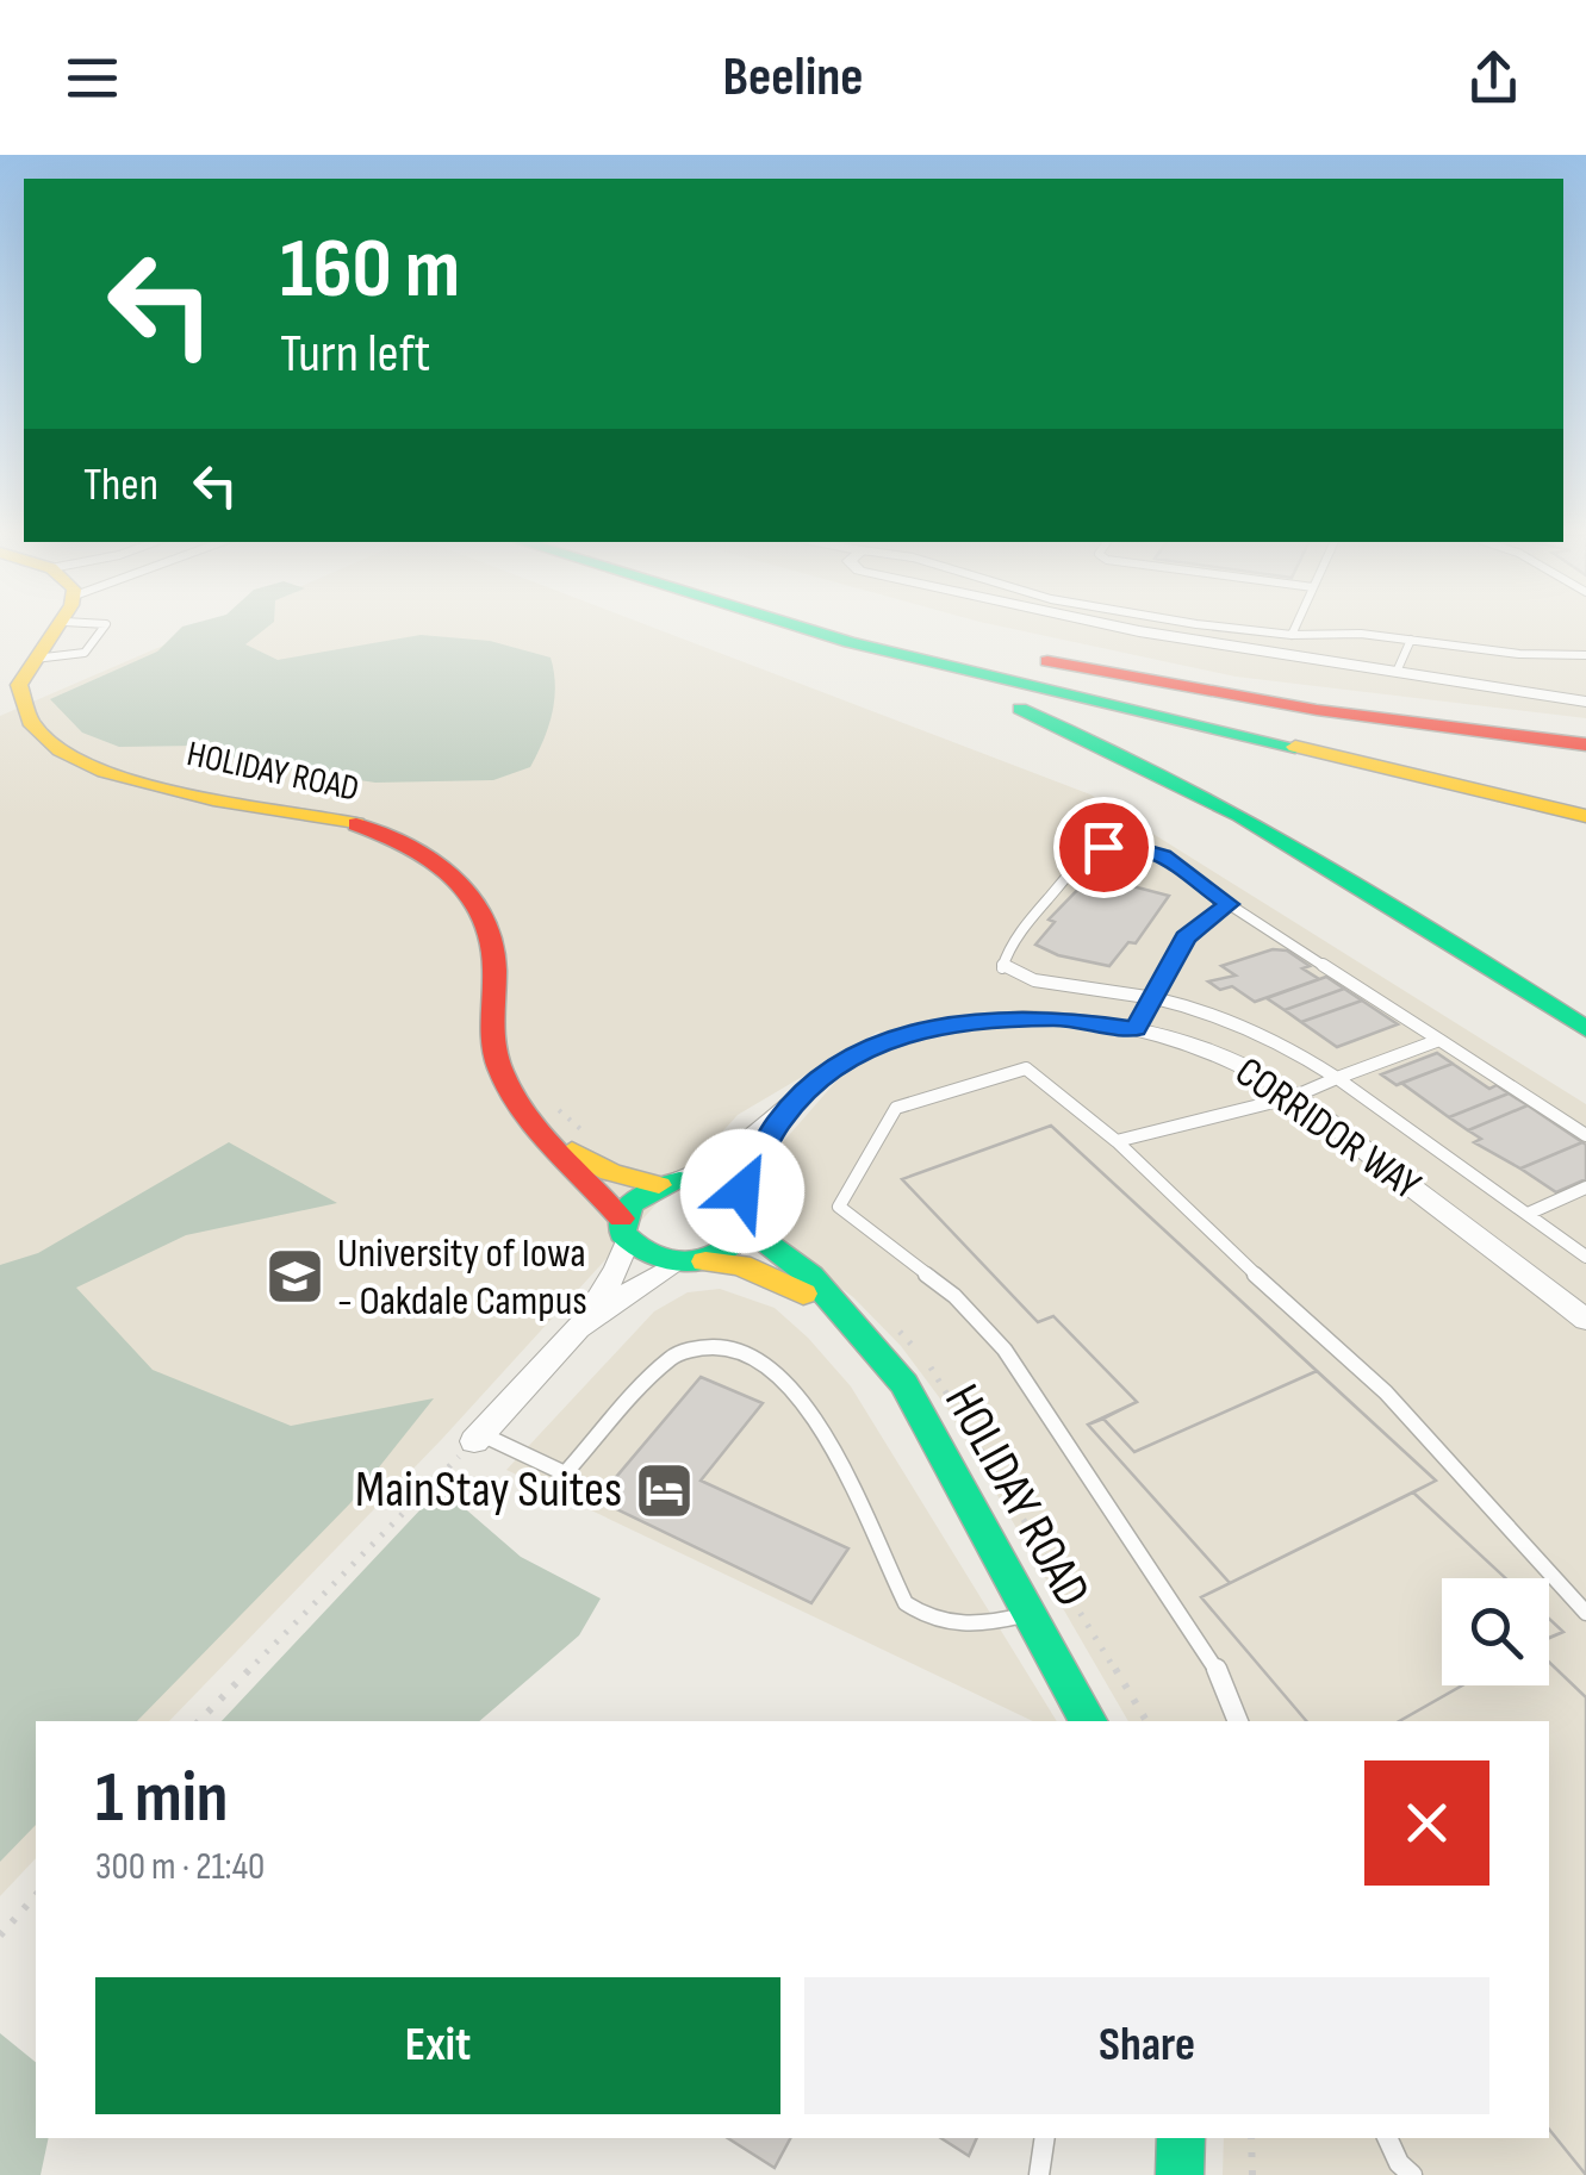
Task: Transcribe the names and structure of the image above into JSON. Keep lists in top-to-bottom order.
{
  "streets": {
    "main road": ["HOLIDAY ROAD"],
    "street": ["CORRIDOR WAY"]
  },
  "crossings": [
    ["HOLIDAY ROAD", "CORRIDOR WAY"]
  ],
  "places": {
    "school or university": ["University of Iowa - Oakdale Campus"],
    "hotel": ["MainStay Suites"]
  },
  "page": {
    "header": "Beeline",
    "turn": ["160 m", "Turn left"],
    "then": "Then",
    "heading": ["1 min", "300 m · 21:40"],
    "buttons": ["Exit", "Share"]
  }
}
